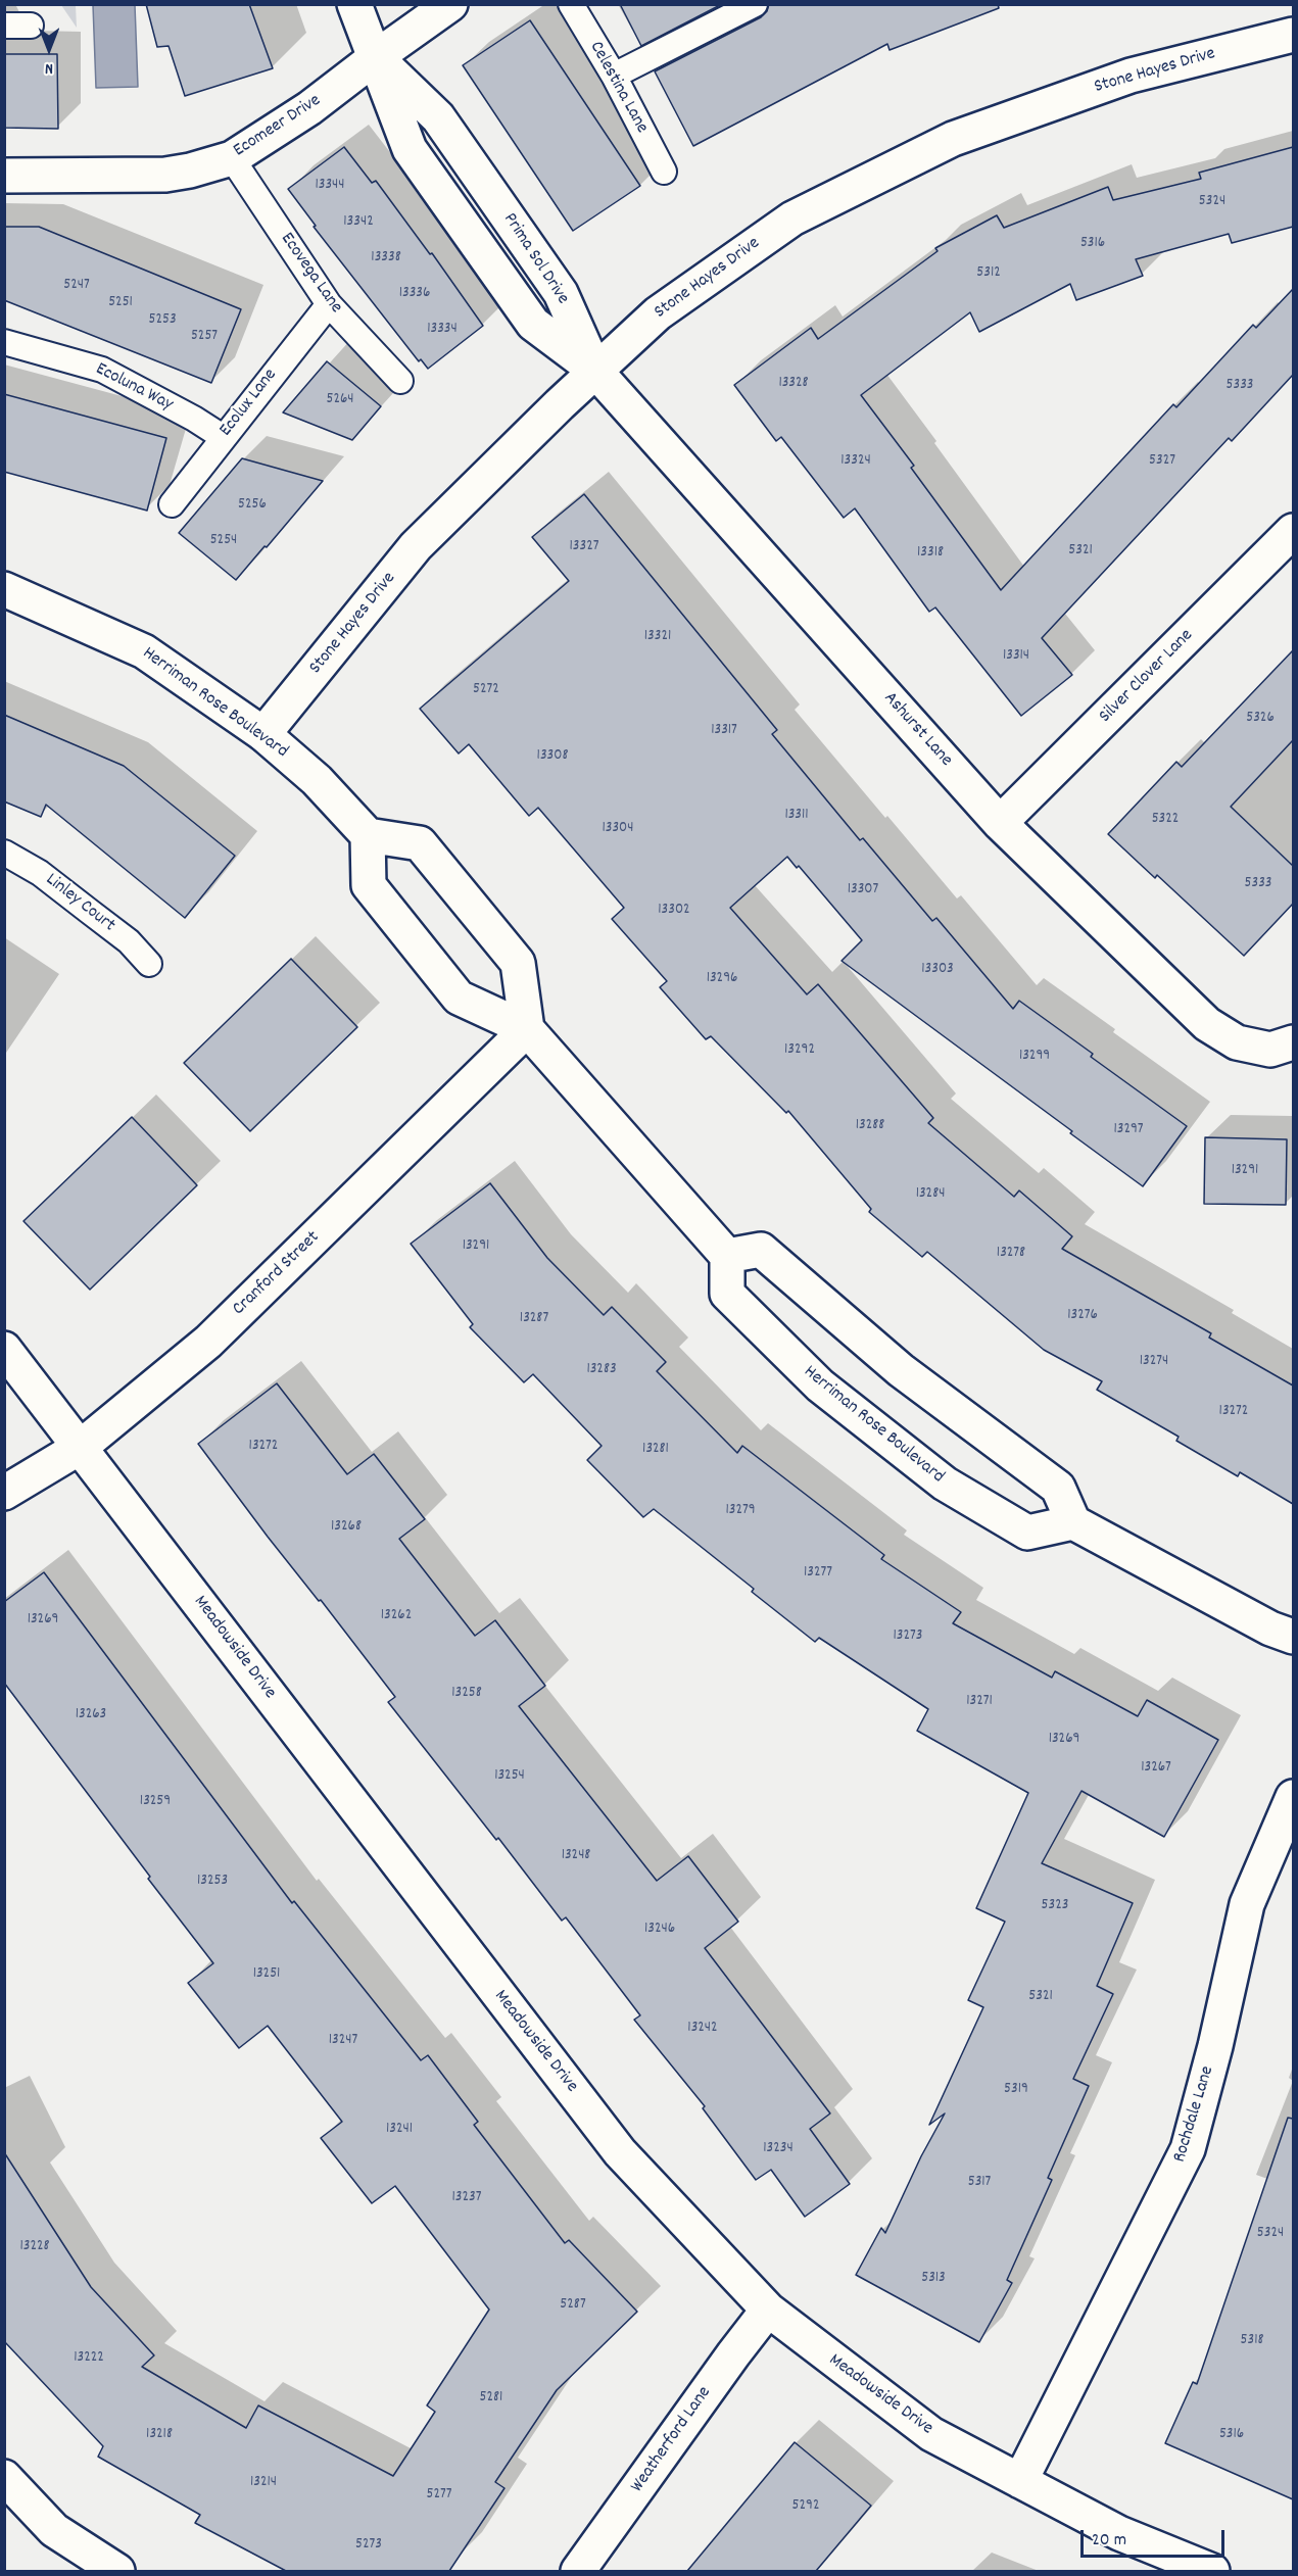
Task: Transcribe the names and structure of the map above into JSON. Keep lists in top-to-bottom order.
{
  "streets": {
    "street": [
      "Stone Hayes Drive",
      "Ecomeer Drive",
      "Prima Sol Drive",
      "Silver Clover Lane",
      "Herriman Rose Boulevard",
      "Ashurst Lane",
      "Cranford Street",
      "Meadowside Drive",
      "Rochdale Lane",
      "Weatherford Lane"
    ],
    "lane": [
      "Celestina Lane",
      "Ecovega Lane",
      "Ecoluna Way",
      "Ecolux Lane",
      "Linley Court"
    ]
  },
  "crossings": [
    ["Stone Hayes Drive", "Prima Sol Drive"],
    ["Stone Hayes Drive", "Herriman Rose Boulevard"],
    ["Stone Hayes Drive", "Ashurst Lane"],
    ["Ecomeer Drive", "Prima Sol Drive"],
    ["Ecomeer Drive", "Ecovega Lane"],
    ["Prima Sol Drive", "Ashurst Lane"],
    ["Ecovega Lane", "Ecolux Lane"],
    ["Ecoluna Way", "Ecolux Lane"],
    ["Silver Clover Lane", "Ashurst Lane"],
    ["Cranford Street", "Meadowside Drive"],
    ["Meadowside Drive", "Rochdale Lane"],
    ["Meadowside Drive", "Weatherford Lane"]
  ],
  "house_numbers": [
    "13344",
    "5324",
    "13342",
    "5316",
    "13338",
    "5312",
    "5247",
    "13336",
    "5251",
    "5253",
    "13334",
    "5257",
    "13328",
    "5333",
    "5264",
    "13324",
    "5327",
    "5256",
    "5254",
    "13327",
    "5321",
    "13318",
    "13321",
    "13314",
    "5272",
    "5326",
    "13317",
    "13308",
    "13311",
    "5322",
    "13304",
    "5333",
    "13307",
    "13302",
    "13303",
    "13296",
    "13292",
    "13299",
    "13288",
    "13297",
    "13291",
    "13284",
    "13291",
    "13278",
    "13276",
    "13287",
    "13274",
    "13283",
    "13272",
    "13272",
    "13281",
    "13279",
    "13268",
    "13277",
    "13262",
    "13269",
    "13273",
    "13258",
    "13271",
    "13263",
    "13269",
    "13267",
    "13254",
    "13259",
    "13248",
    "13253",
    "5323",
    "13246",
    "13251",
    "5321",
    "13242",
    "13247",
    "5319",
    "13241",
    "13234",
    "5317",
    "13237",
    "5324",
    "13228",
    "5313",
    "5287",
    "5318",
    "13222",
    "5281",
    "13218",
    "5316",
    "13214",
    "5277",
    "5292",
    "5273"
  ],
  "scale_bar": "20 m",
  "north": "bottom"
}
